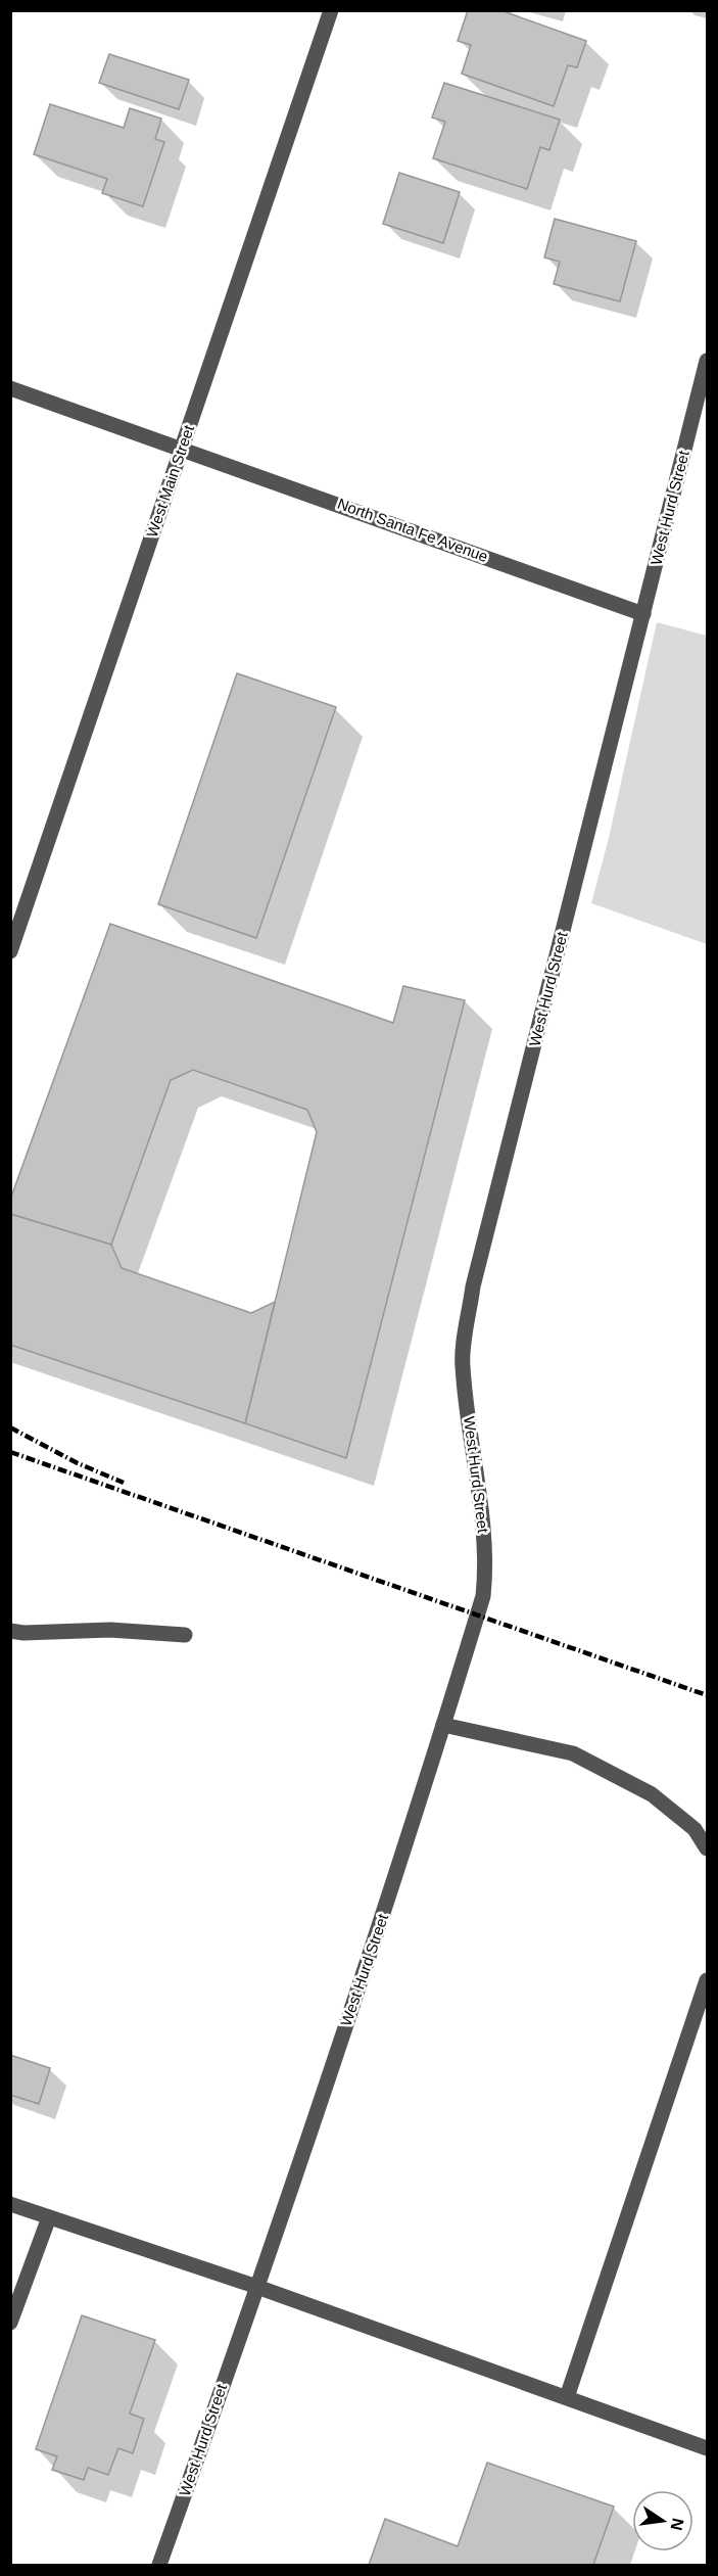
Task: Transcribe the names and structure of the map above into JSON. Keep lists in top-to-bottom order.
{
  "streets": {
    "street": ["West Main Street", "West Hurd Street", "North Santa Fe Avenue"]
  },
  "crossings": [
    ["West Main Street", "North Santa Fe Avenue"],
    ["West Hurd Street", "North Santa Fe Avenue"]
  ],
  "north": "right"
}
